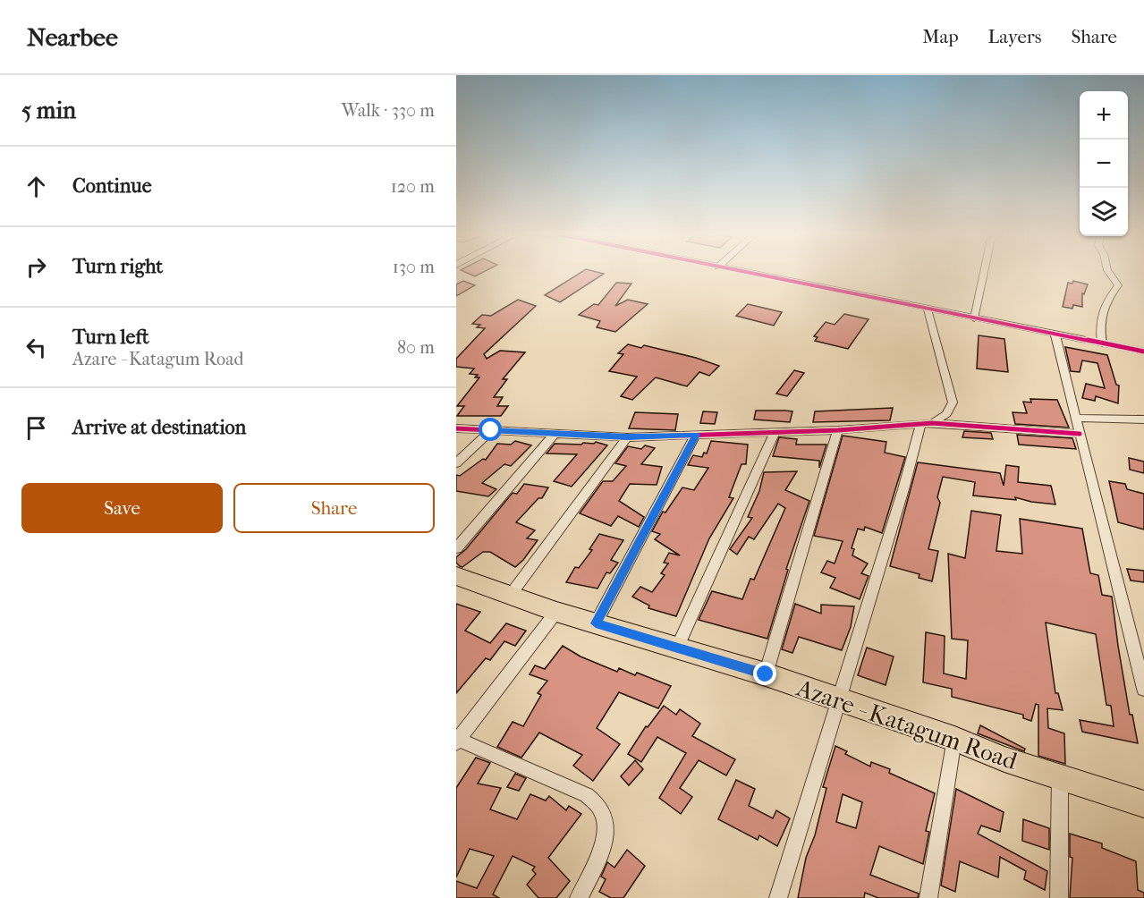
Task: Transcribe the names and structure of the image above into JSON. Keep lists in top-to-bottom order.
{
  "streets": {
    "main road": ["Azare - Katagum Road"]
  },
  "page": {
    "header": "Nearbee",
    "nav": ["Map", "Layers", "Share"],
    "heading": ["5 min", "Walk · 330 m"],
    "map_buttons": ["+", "−"],
    "list": [
      ["Continue", "120 m"],
      ["Turn right", "130 m"],
      ["Turn left", "Azare - Katagum Road", "80 m"],
      "Arrive at destination"
    ],
    "buttons": ["Save", "Share"]
  }
}
